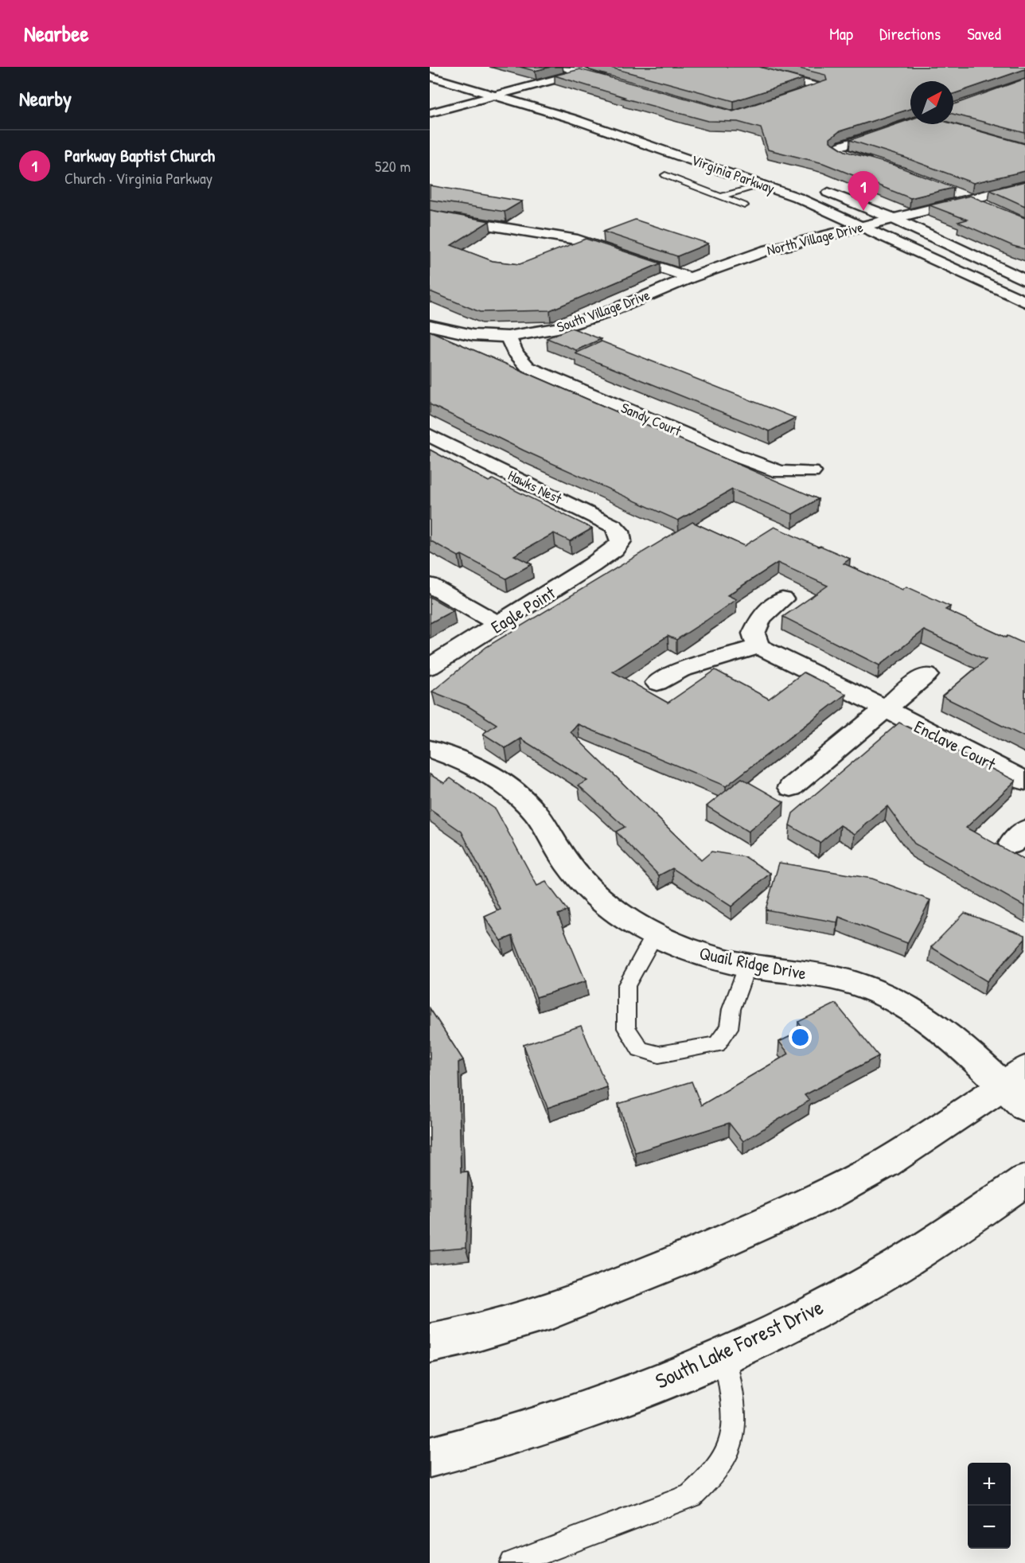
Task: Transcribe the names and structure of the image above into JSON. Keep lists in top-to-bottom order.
{
  "streets": {
    "street": [
      "Virginia Parkway",
      "North Village Drive",
      "South Village Drive",
      "Sandy Court",
      "Hawks Nest",
      "Eagle Point",
      "Enclave Court",
      "Quail Ridge Drive",
      "South Lake Forest Drive"
    ]
  },
  "crossings": [
    ["Virginia Parkway", "North Village Drive"],
    ["North Village Drive", "South Village Drive"],
    ["South Village Drive", "Sandy Court"],
    ["Hawks Nest", "Eagle Point"]
  ],
  "north": "top right",
  "page": {
    "header": "Nearbee",
    "nav": ["Map", "Directions", "Saved"],
    "heading": "Nearby",
    "list": [
      {
        "mark": "1",
        "name": "Parkway Baptist Church",
        "note": "Church · Virginia Parkway",
        "value": "520 m"
      }
    ],
    "pins": "1",
    "map_buttons": ["+", "−"]
  }
}
